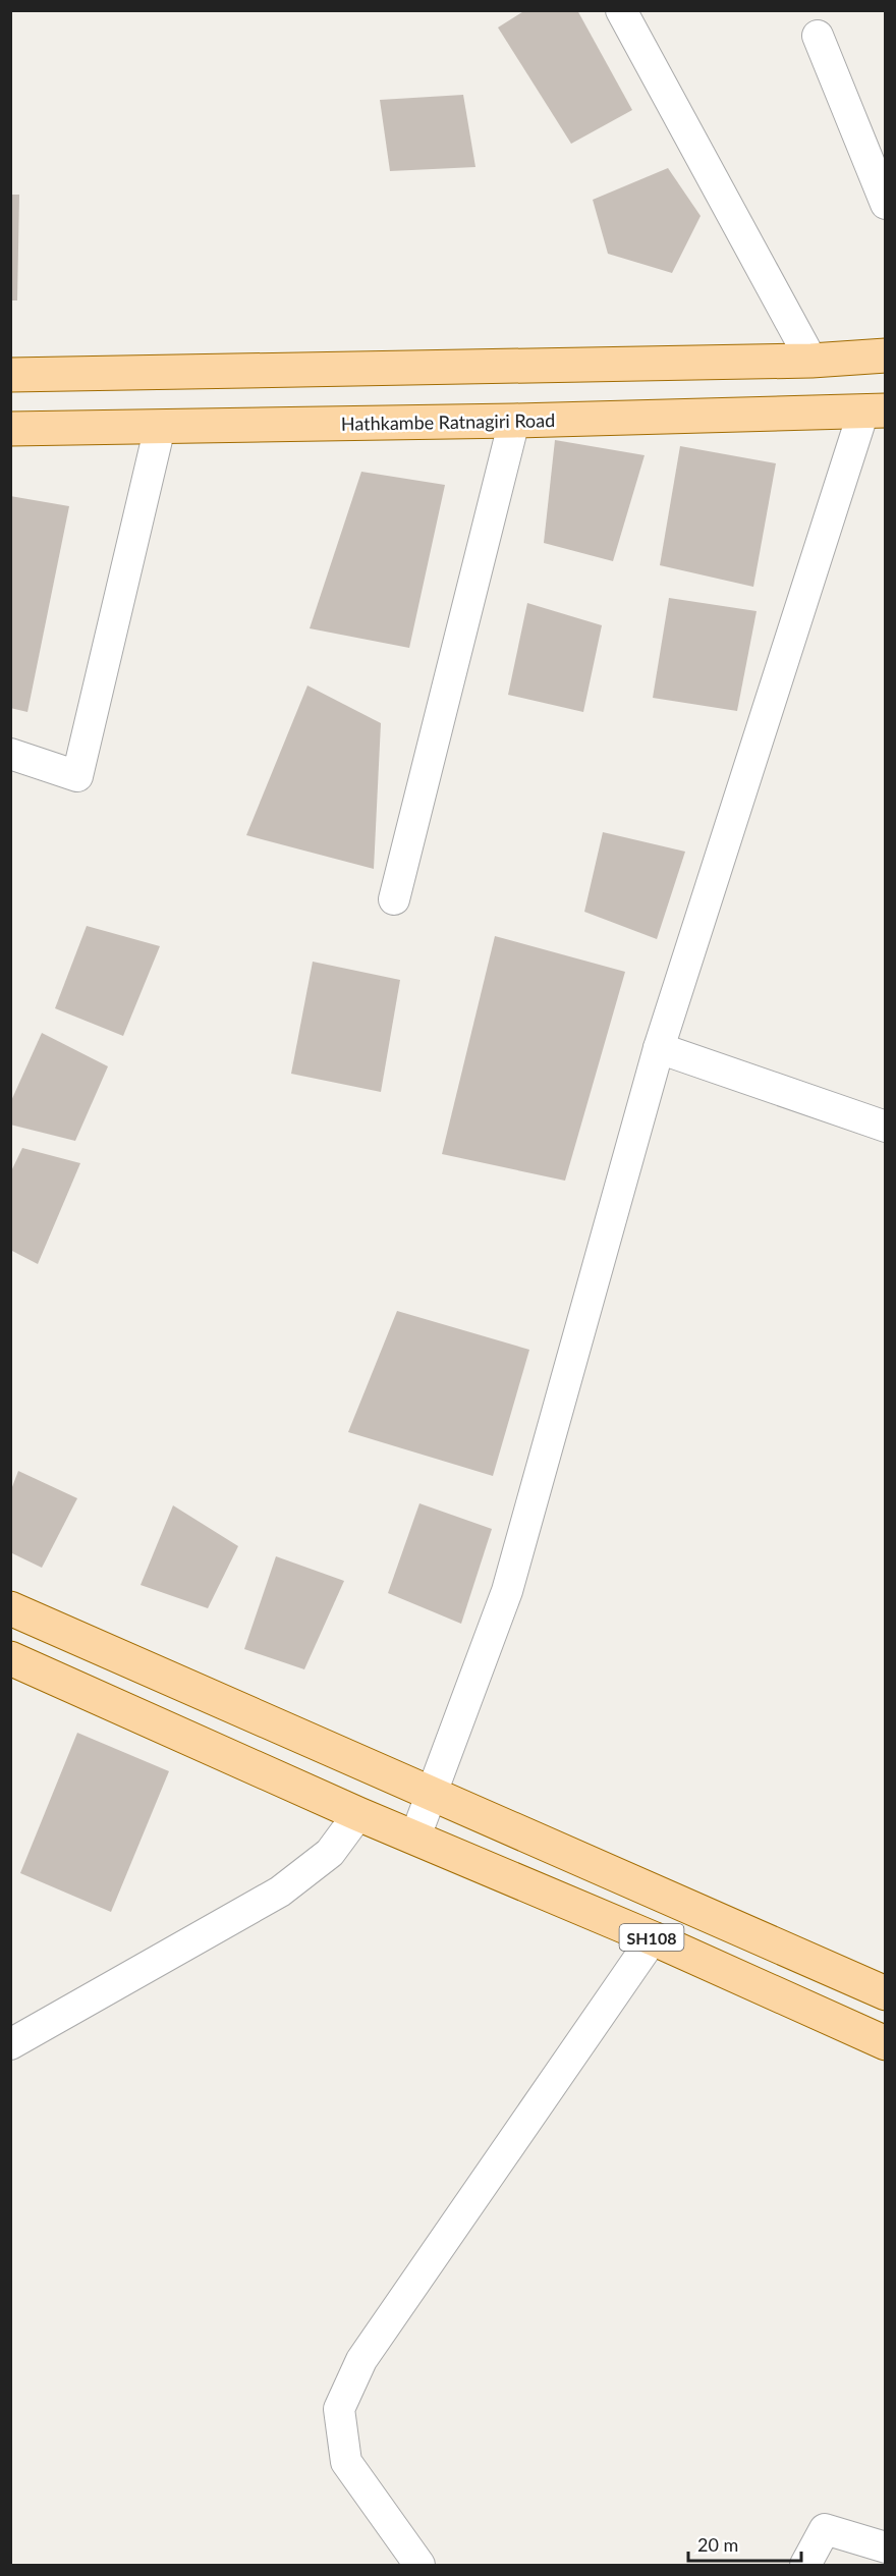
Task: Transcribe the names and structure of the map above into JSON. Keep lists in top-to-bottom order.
{
  "streets": {
    "main road": ["Hathkambe Ratnagiri Road", "SH108"]
  },
  "scale_bar": "20 m"
}
